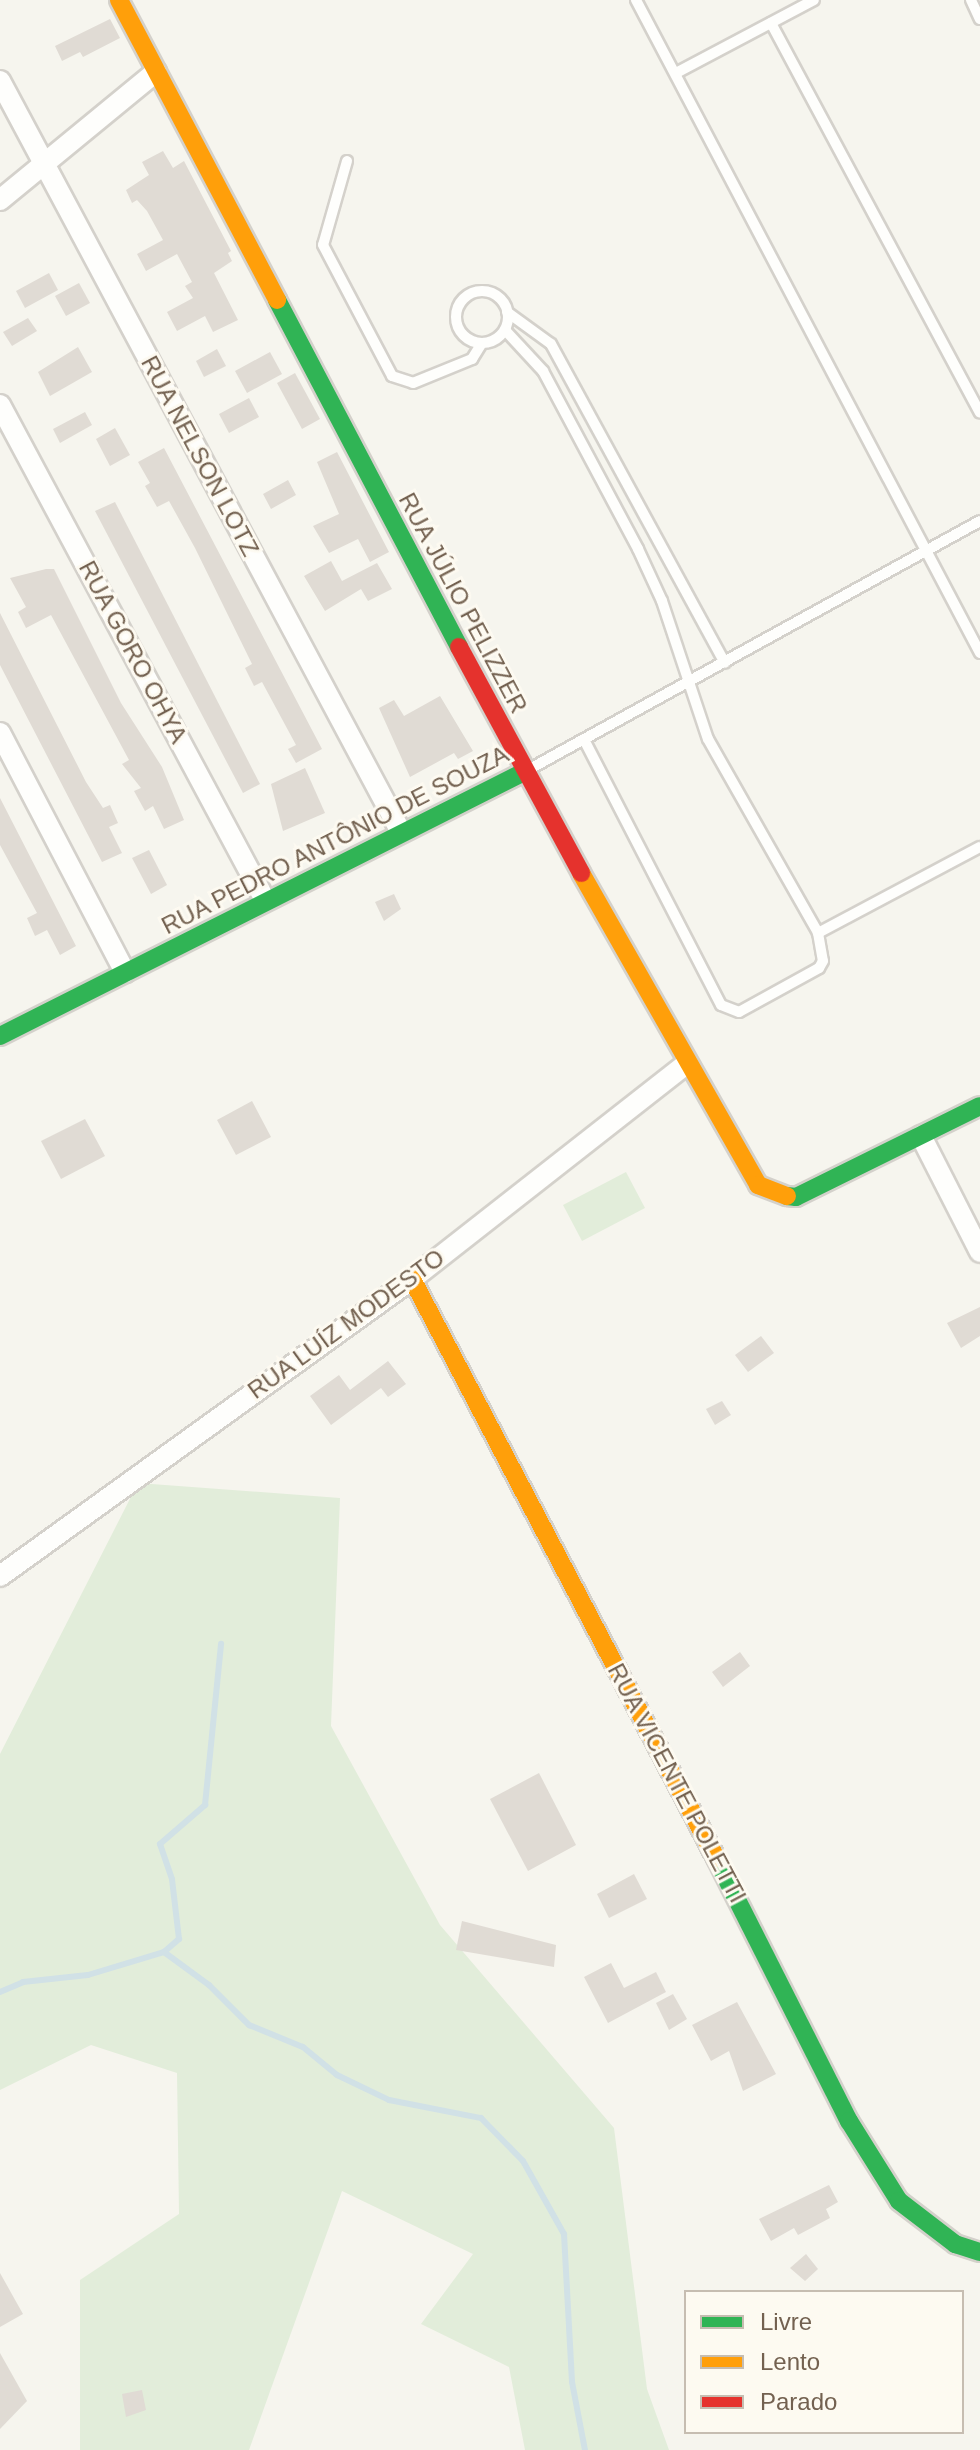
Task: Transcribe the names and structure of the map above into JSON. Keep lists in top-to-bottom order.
{
  "streets": {
    "street": [
      "RUA NELSON LOTZ",
      "RUA JÚLIO PELIZZER",
      "RUA GORO OHYA",
      "RUA PEDRO ANTÔNIO DE SOUZA",
      "RUA LUÍZ MODESTO",
      "RUA VICENTE POLETTI"
    ]
  },
  "crossings": [
    ["RUA NELSON LOTZ", "RUA PEDRO ANTÔNIO DE SOUZA"],
    ["RUA JÚLIO PELIZZER", "RUA PEDRO ANTÔNIO DE SOUZA"],
    ["RUA JÚLIO PELIZZER", "RUA LUÍZ MODESTO"],
    ["RUA GORO OHYA", "RUA PEDRO ANTÔNIO DE SOUZA"],
    ["RUA LUÍZ MODESTO", "RUA VICENTE POLETTI"]
  ],
  "legend": ["Livre", "Lento", "Parado"]
}
